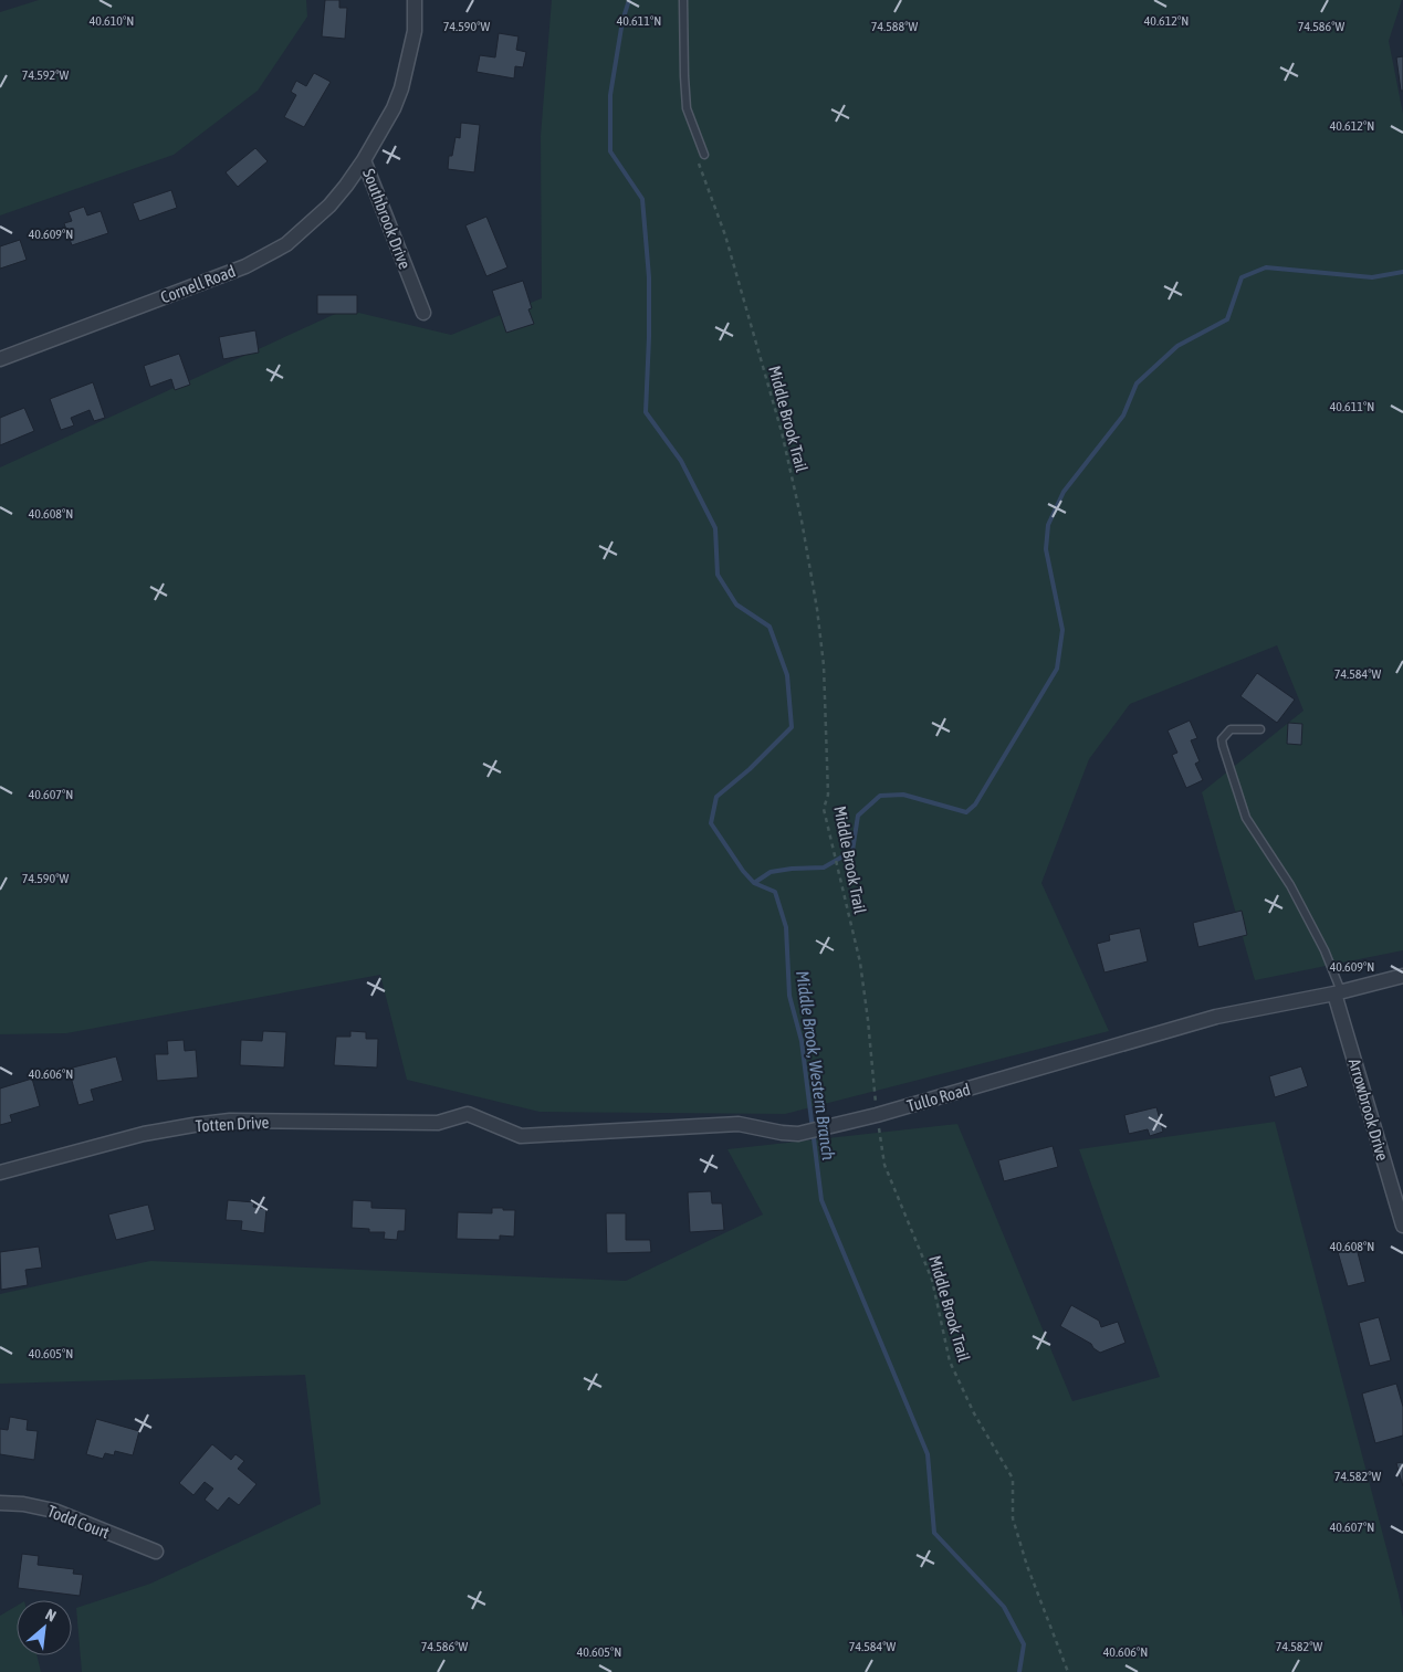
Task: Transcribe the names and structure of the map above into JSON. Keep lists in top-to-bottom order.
{
  "streets": {
    "street": [
      "Southbrook Drive",
      "Cornell Road",
      "Tullo Road",
      "Arrowbrook Drive",
      "Totten Drive",
      "Todd Court"
    ],
    "path": ["Middle Brook Trail"]
  },
  "crossings": [
    ["Southbrook Drive", "Cornell Road"],
    ["Middle Brook Trail", "Tullo Road"],
    ["Tullo Road", "Arrowbrook Drive"],
    ["Tullo Road", "Totten Drive"]
  ],
  "water": ["Middle Brook, Western Branch"],
  "north": "top right",
  "coordinates": [
    "40.611°N",
    "40.612°N",
    "40.610°N",
    "74.590°W",
    "74.588°W",
    "74.586°W",
    "74.592°W",
    "40.609°N",
    "40.608°N",
    "74.584°W",
    "40.607°N",
    "40.606°N",
    "40.605°N",
    "74.582°W"
  ]
}
